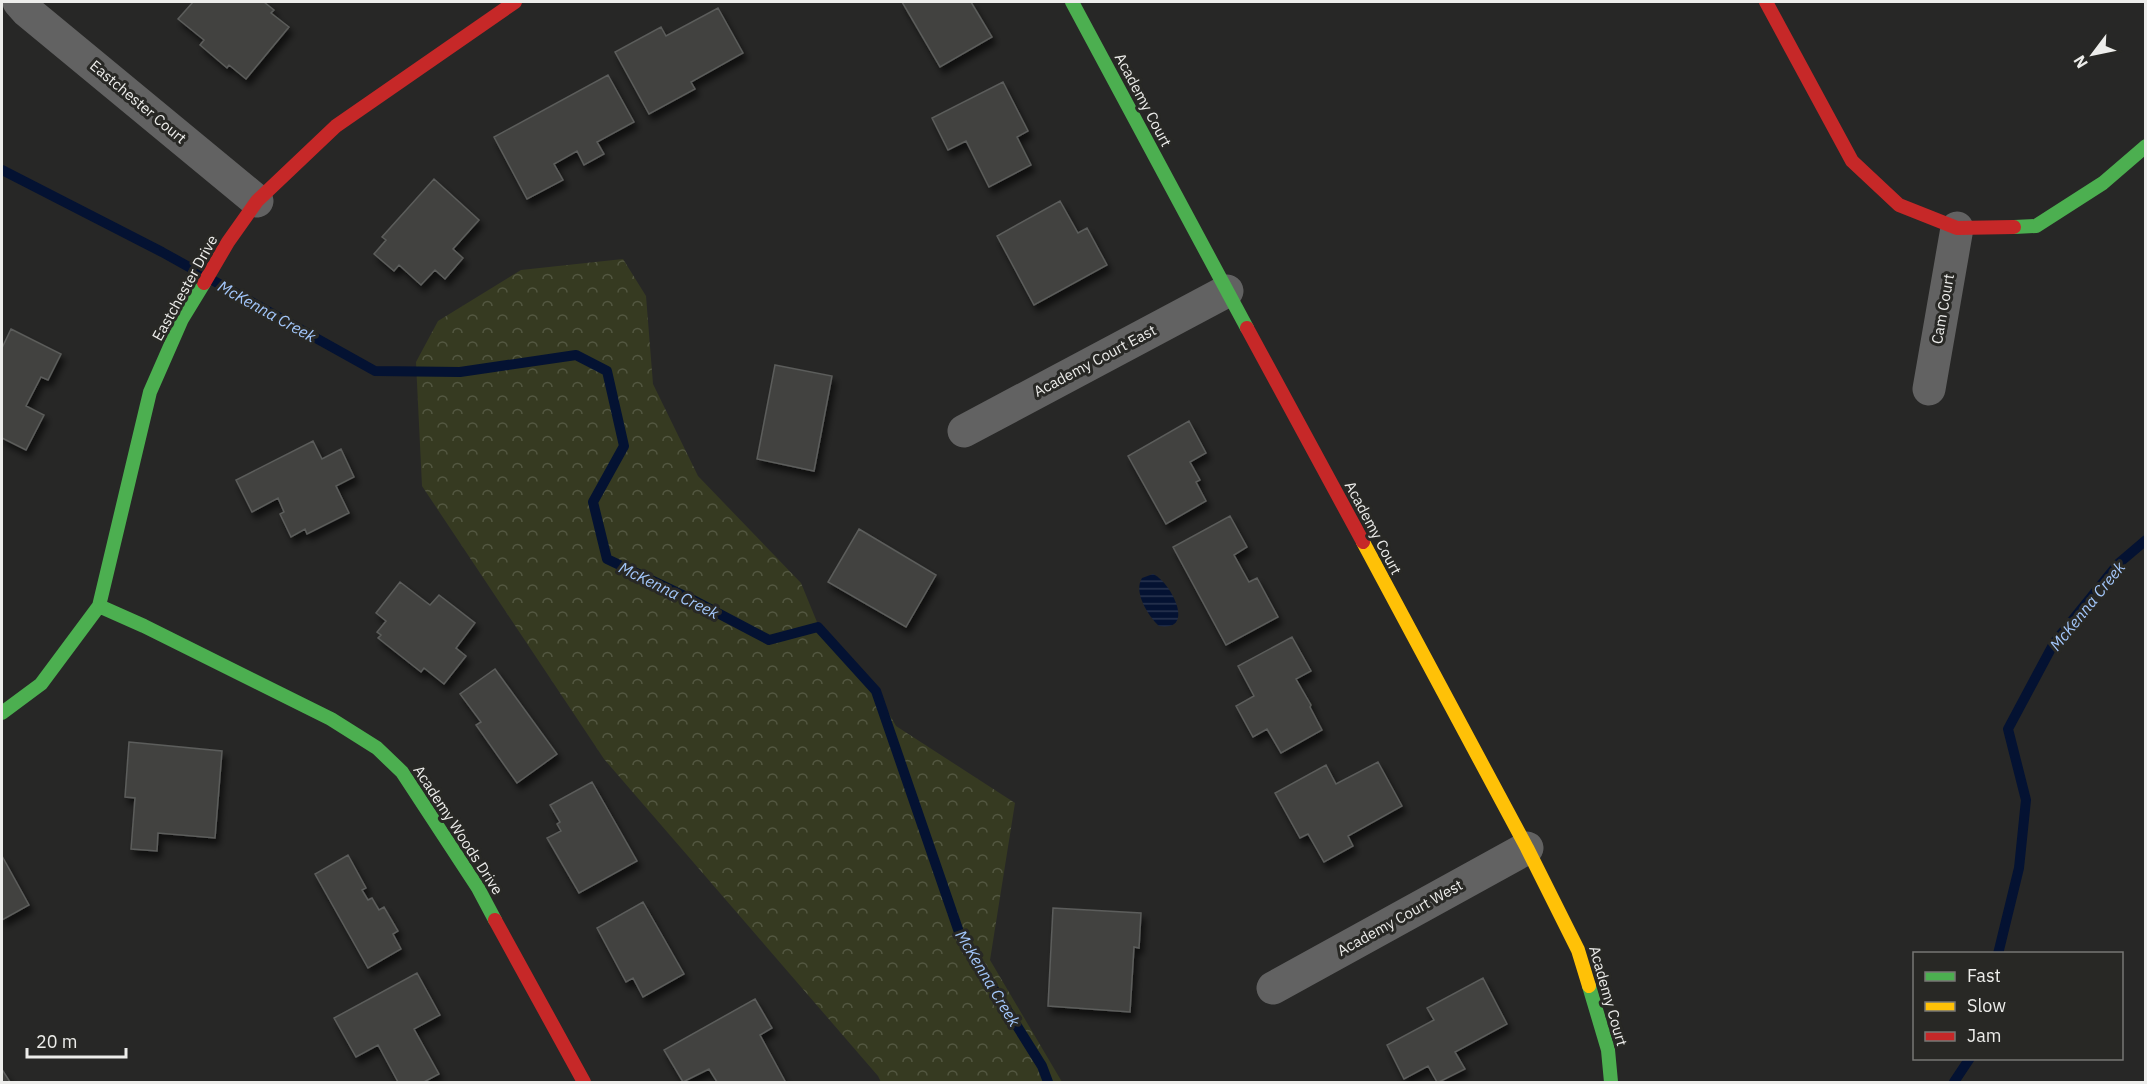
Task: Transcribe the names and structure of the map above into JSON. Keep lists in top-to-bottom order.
{
  "streets": {
    "street": [
      "Academy Court",
      "Eastchester Court",
      "Eastchester Drive",
      "Cam Court",
      "Academy Court East",
      "Academy Woods Drive",
      "Academy Court West"
    ]
  },
  "crossings": [
    ["Academy Court", "Academy Court East"],
    ["Academy Court", "Academy Court West"],
    ["Eastchester Court", "Eastchester Drive"],
    ["Eastchester Drive", "Academy Woods Drive"]
  ],
  "water": ["McKenna Creek"],
  "legend": ["Fast", "Slow", "Jam"],
  "scale_bar": "20 m",
  "north": "bottom left"
}
